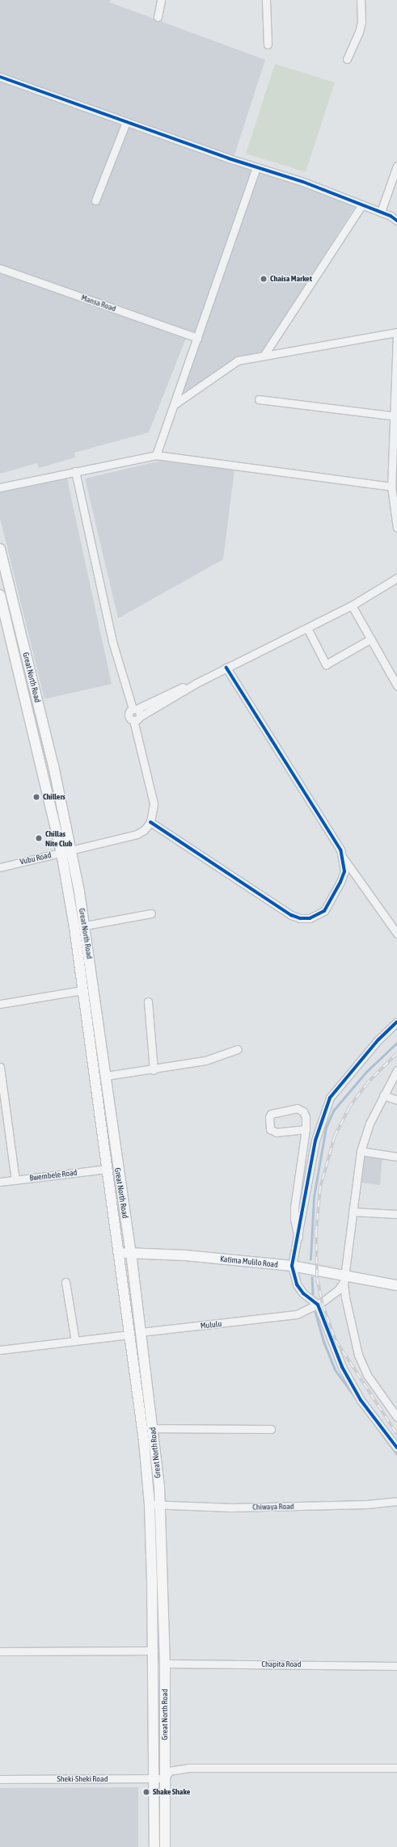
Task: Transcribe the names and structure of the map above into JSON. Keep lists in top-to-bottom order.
{
  "streets": {
    "main road": ["Great North Road", "Katima Mulilo Road"],
    "street": [
      "Mansa Road",
      "Vubu Road",
      "Bwembele Road",
      "Mululu",
      "Chiwaya Road",
      "Chapita Road",
      "Sheki-Sheki Road"
    ]
  },
  "crossings": [
    ["Great North Road", "Vubu Road"],
    ["Great North Road", "Bwembele Road"],
    ["Great North Road", "Katima Mulilo Road"],
    ["Great North Road", "Mululu"],
    ["Great North Road", "Chiwaya Road"],
    ["Great North Road", "Chapita Road"],
    ["Great North Road", "Sheki-Sheki Road"],
    ["Katima Mulilo Road", "Mululu"]
  ],
  "places": [
    "Chaisa Market",
    "Chillers",
    "Chillas Nite Club",
    "Shake Shake"
  ]
}
